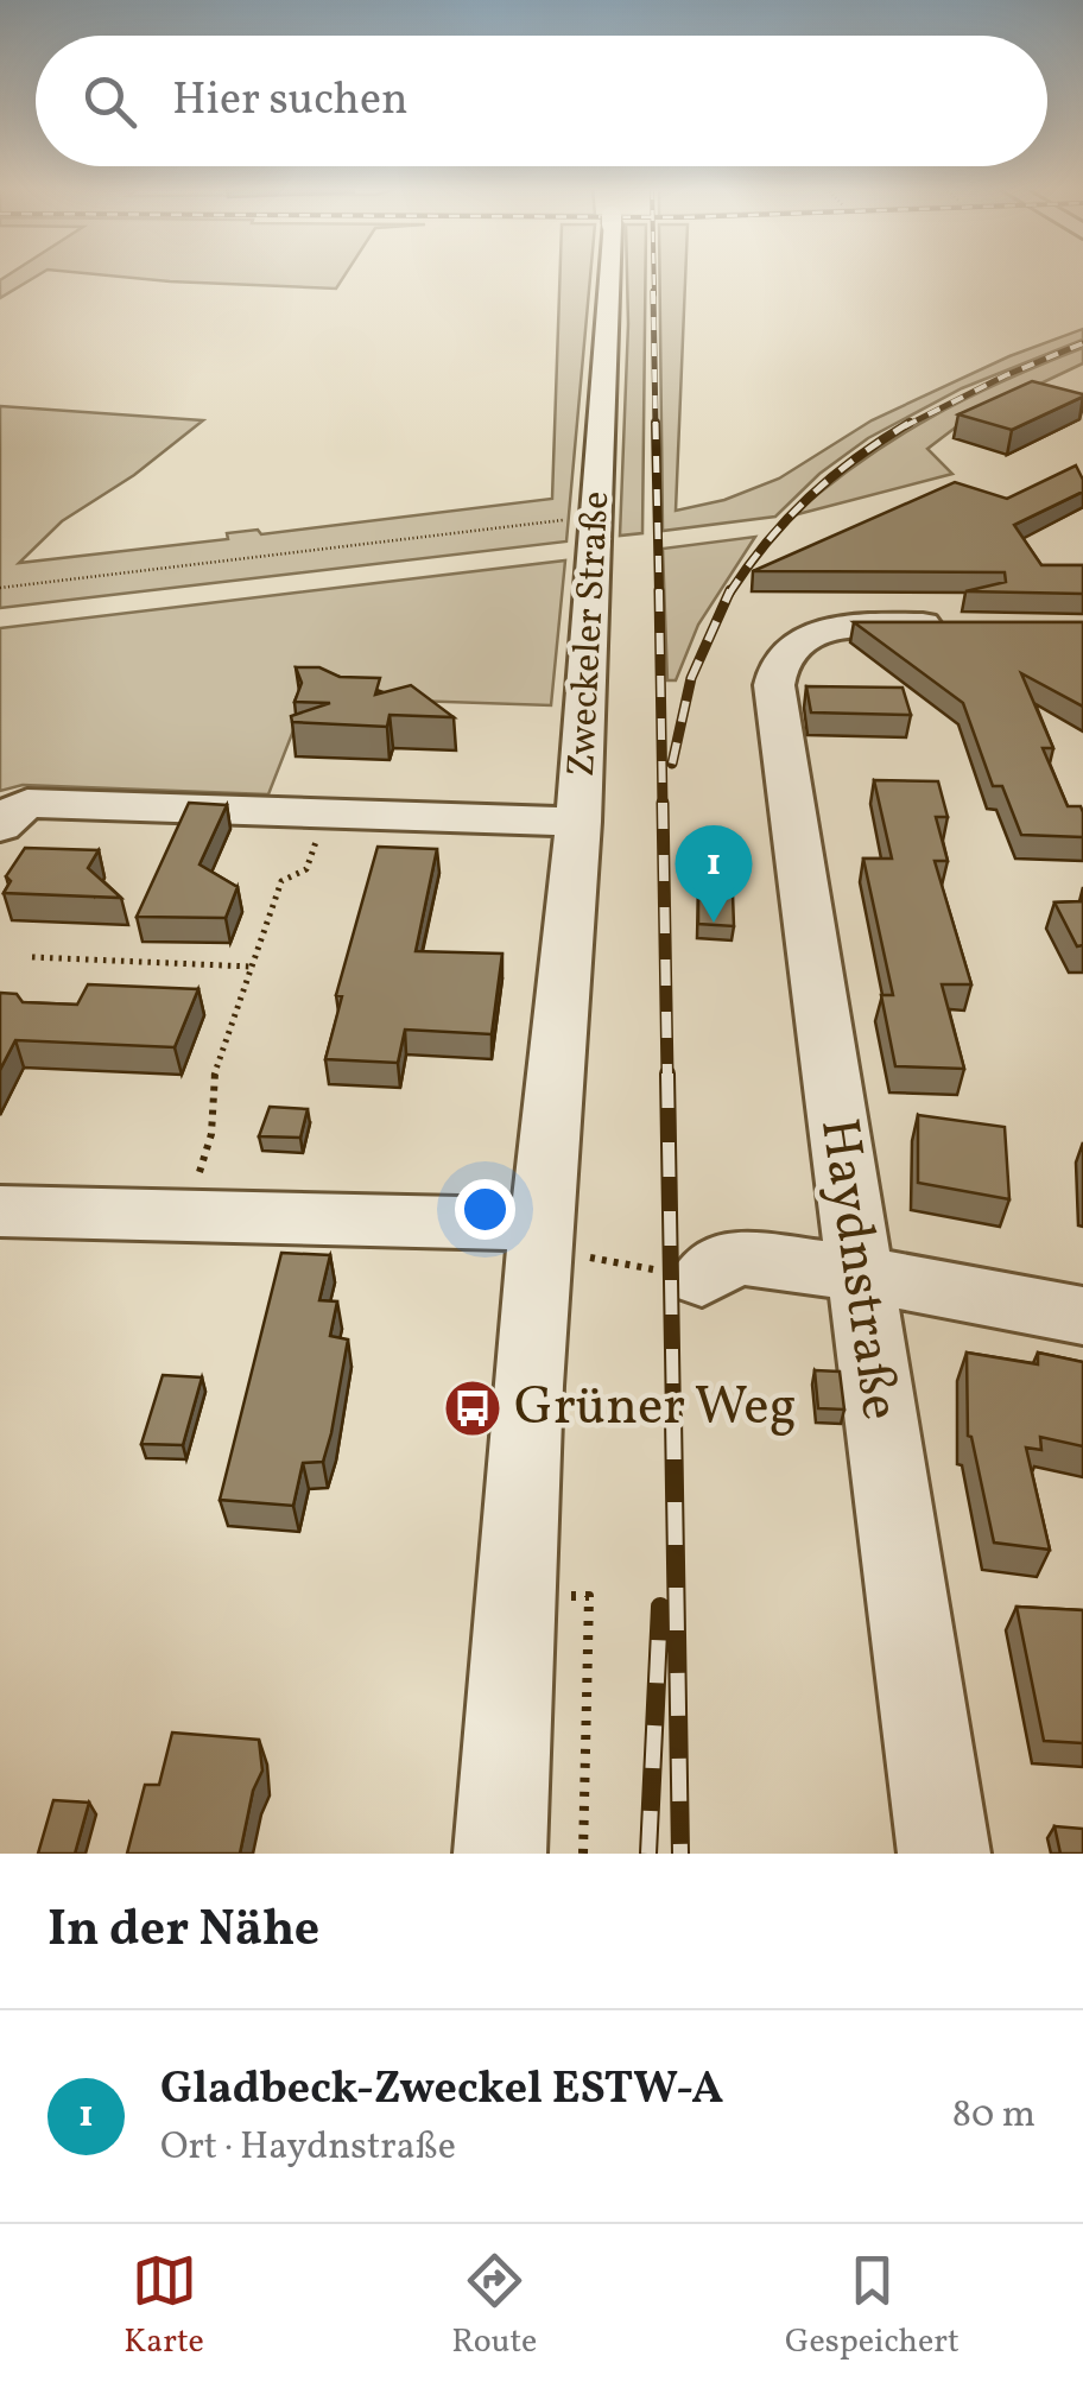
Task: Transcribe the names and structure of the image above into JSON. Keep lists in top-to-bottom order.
{
  "streets": {
    "street": ["Zweckeler Straße", "Haydnstraße"]
  },
  "places": {
    "bus stop": ["Grüner Weg"]
  },
  "page": {
    "search": "Hier suchen",
    "pins": "1",
    "heading": "In der Nähe",
    "list": [
      {
        "mark": "1",
        "name": "Gladbeck-Zweckel ESTW-A",
        "note": "Ort · Haydnstraße",
        "value": "80 m"
      }
    ],
    "nav": ["Karte", "Route", "Gespeichert"]
  }
}
